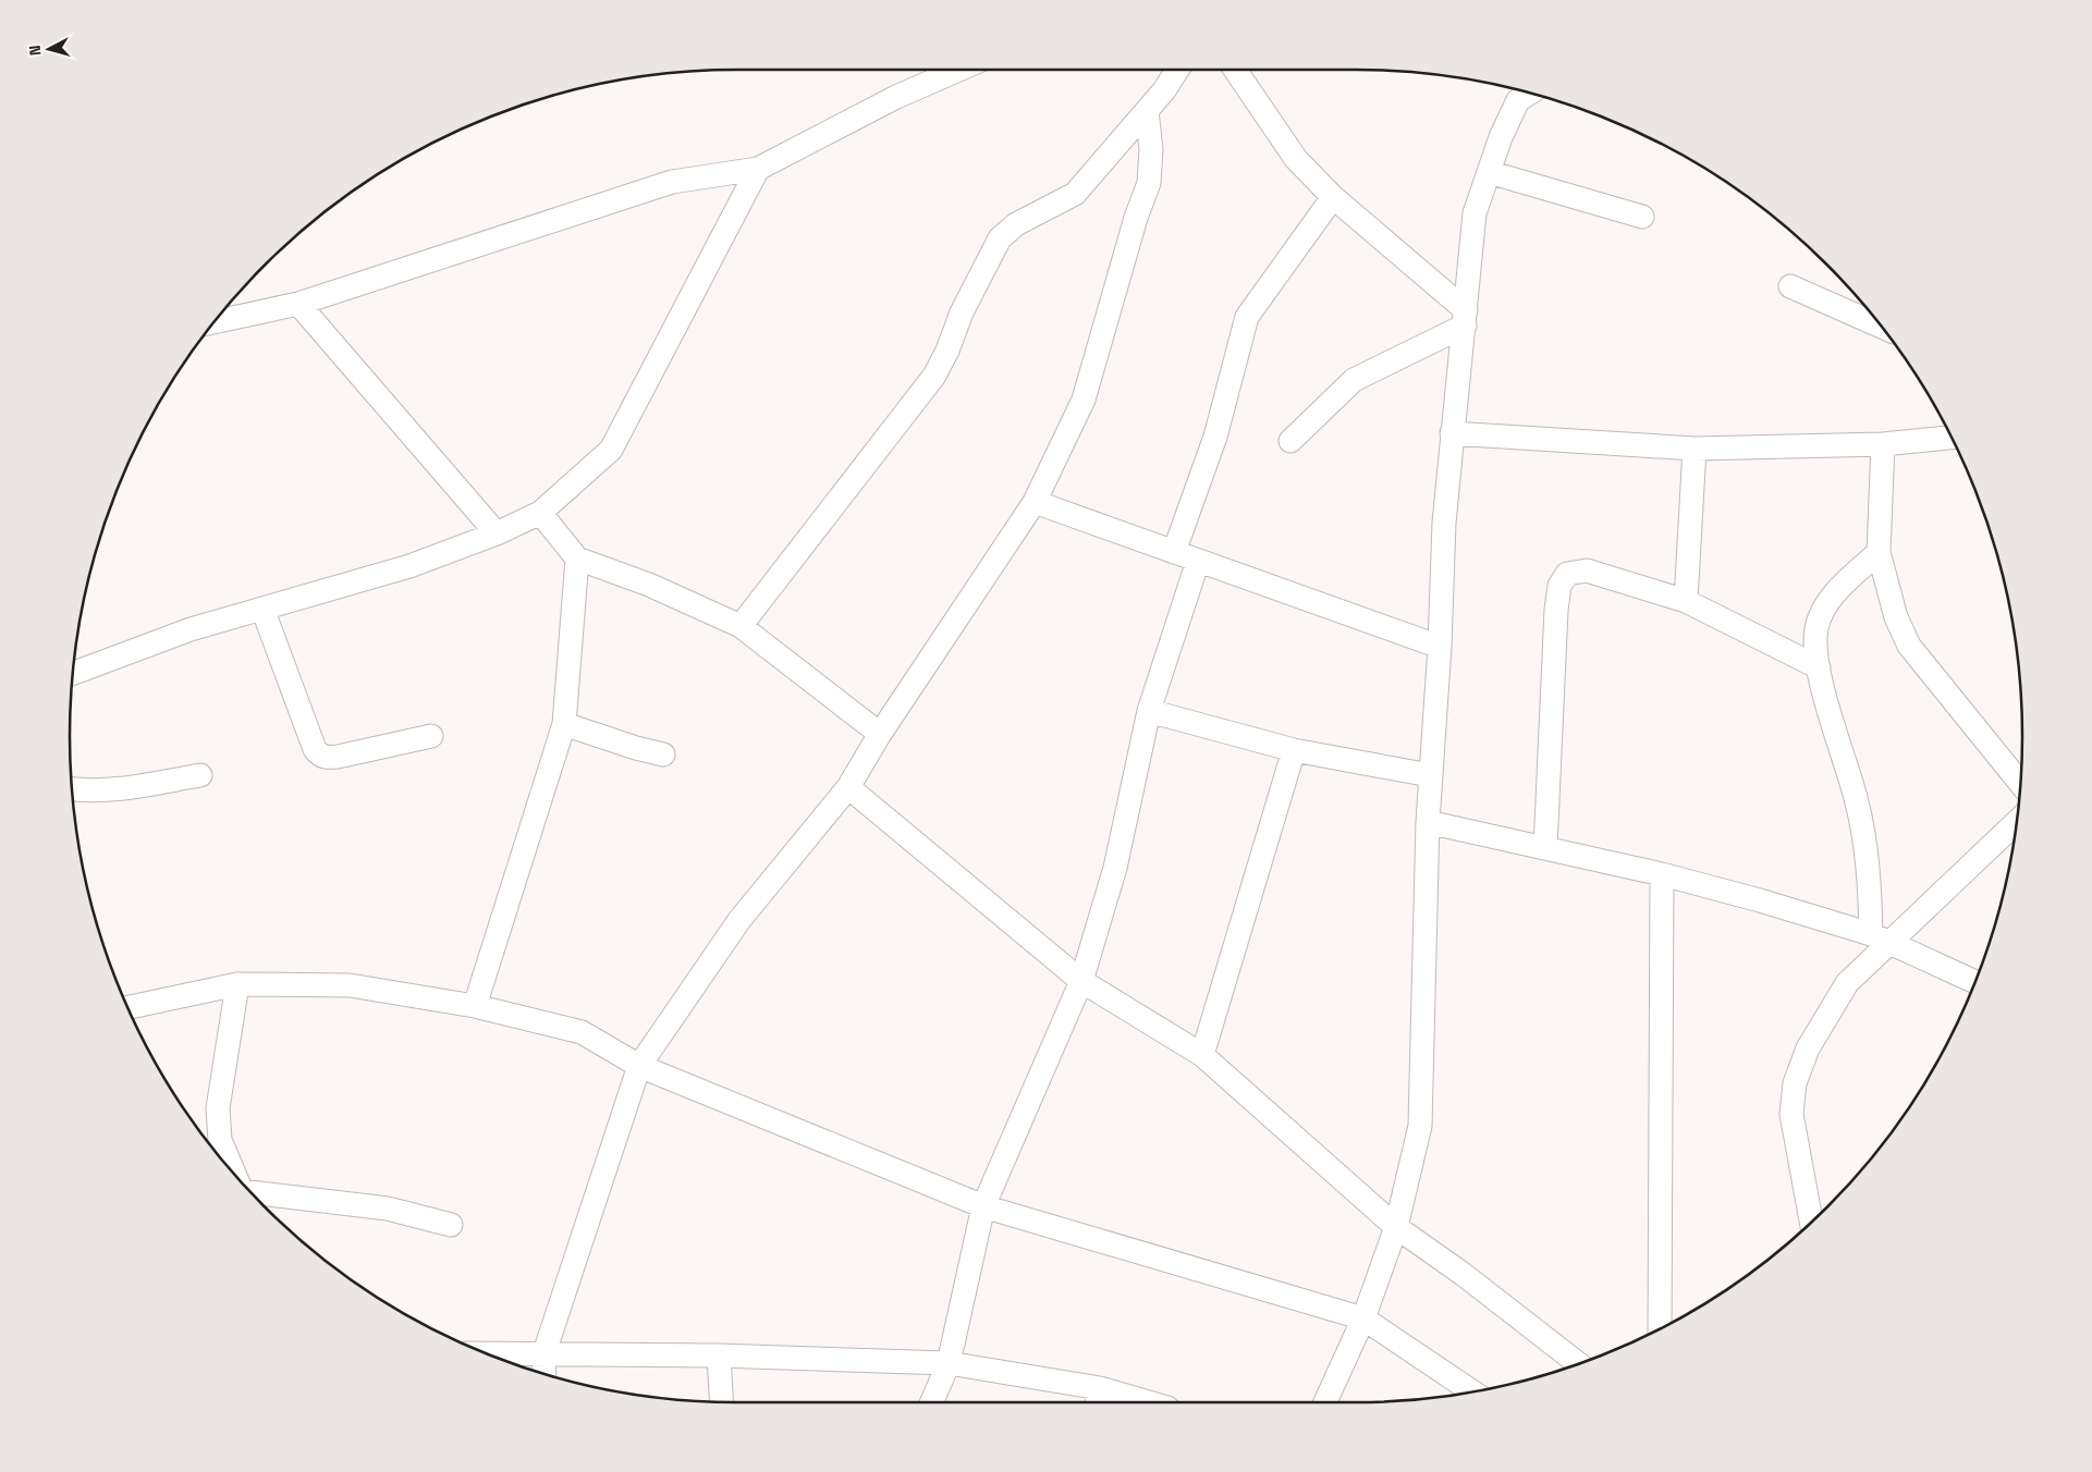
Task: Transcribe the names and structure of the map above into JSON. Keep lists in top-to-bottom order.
{
  "north": "left"
}
